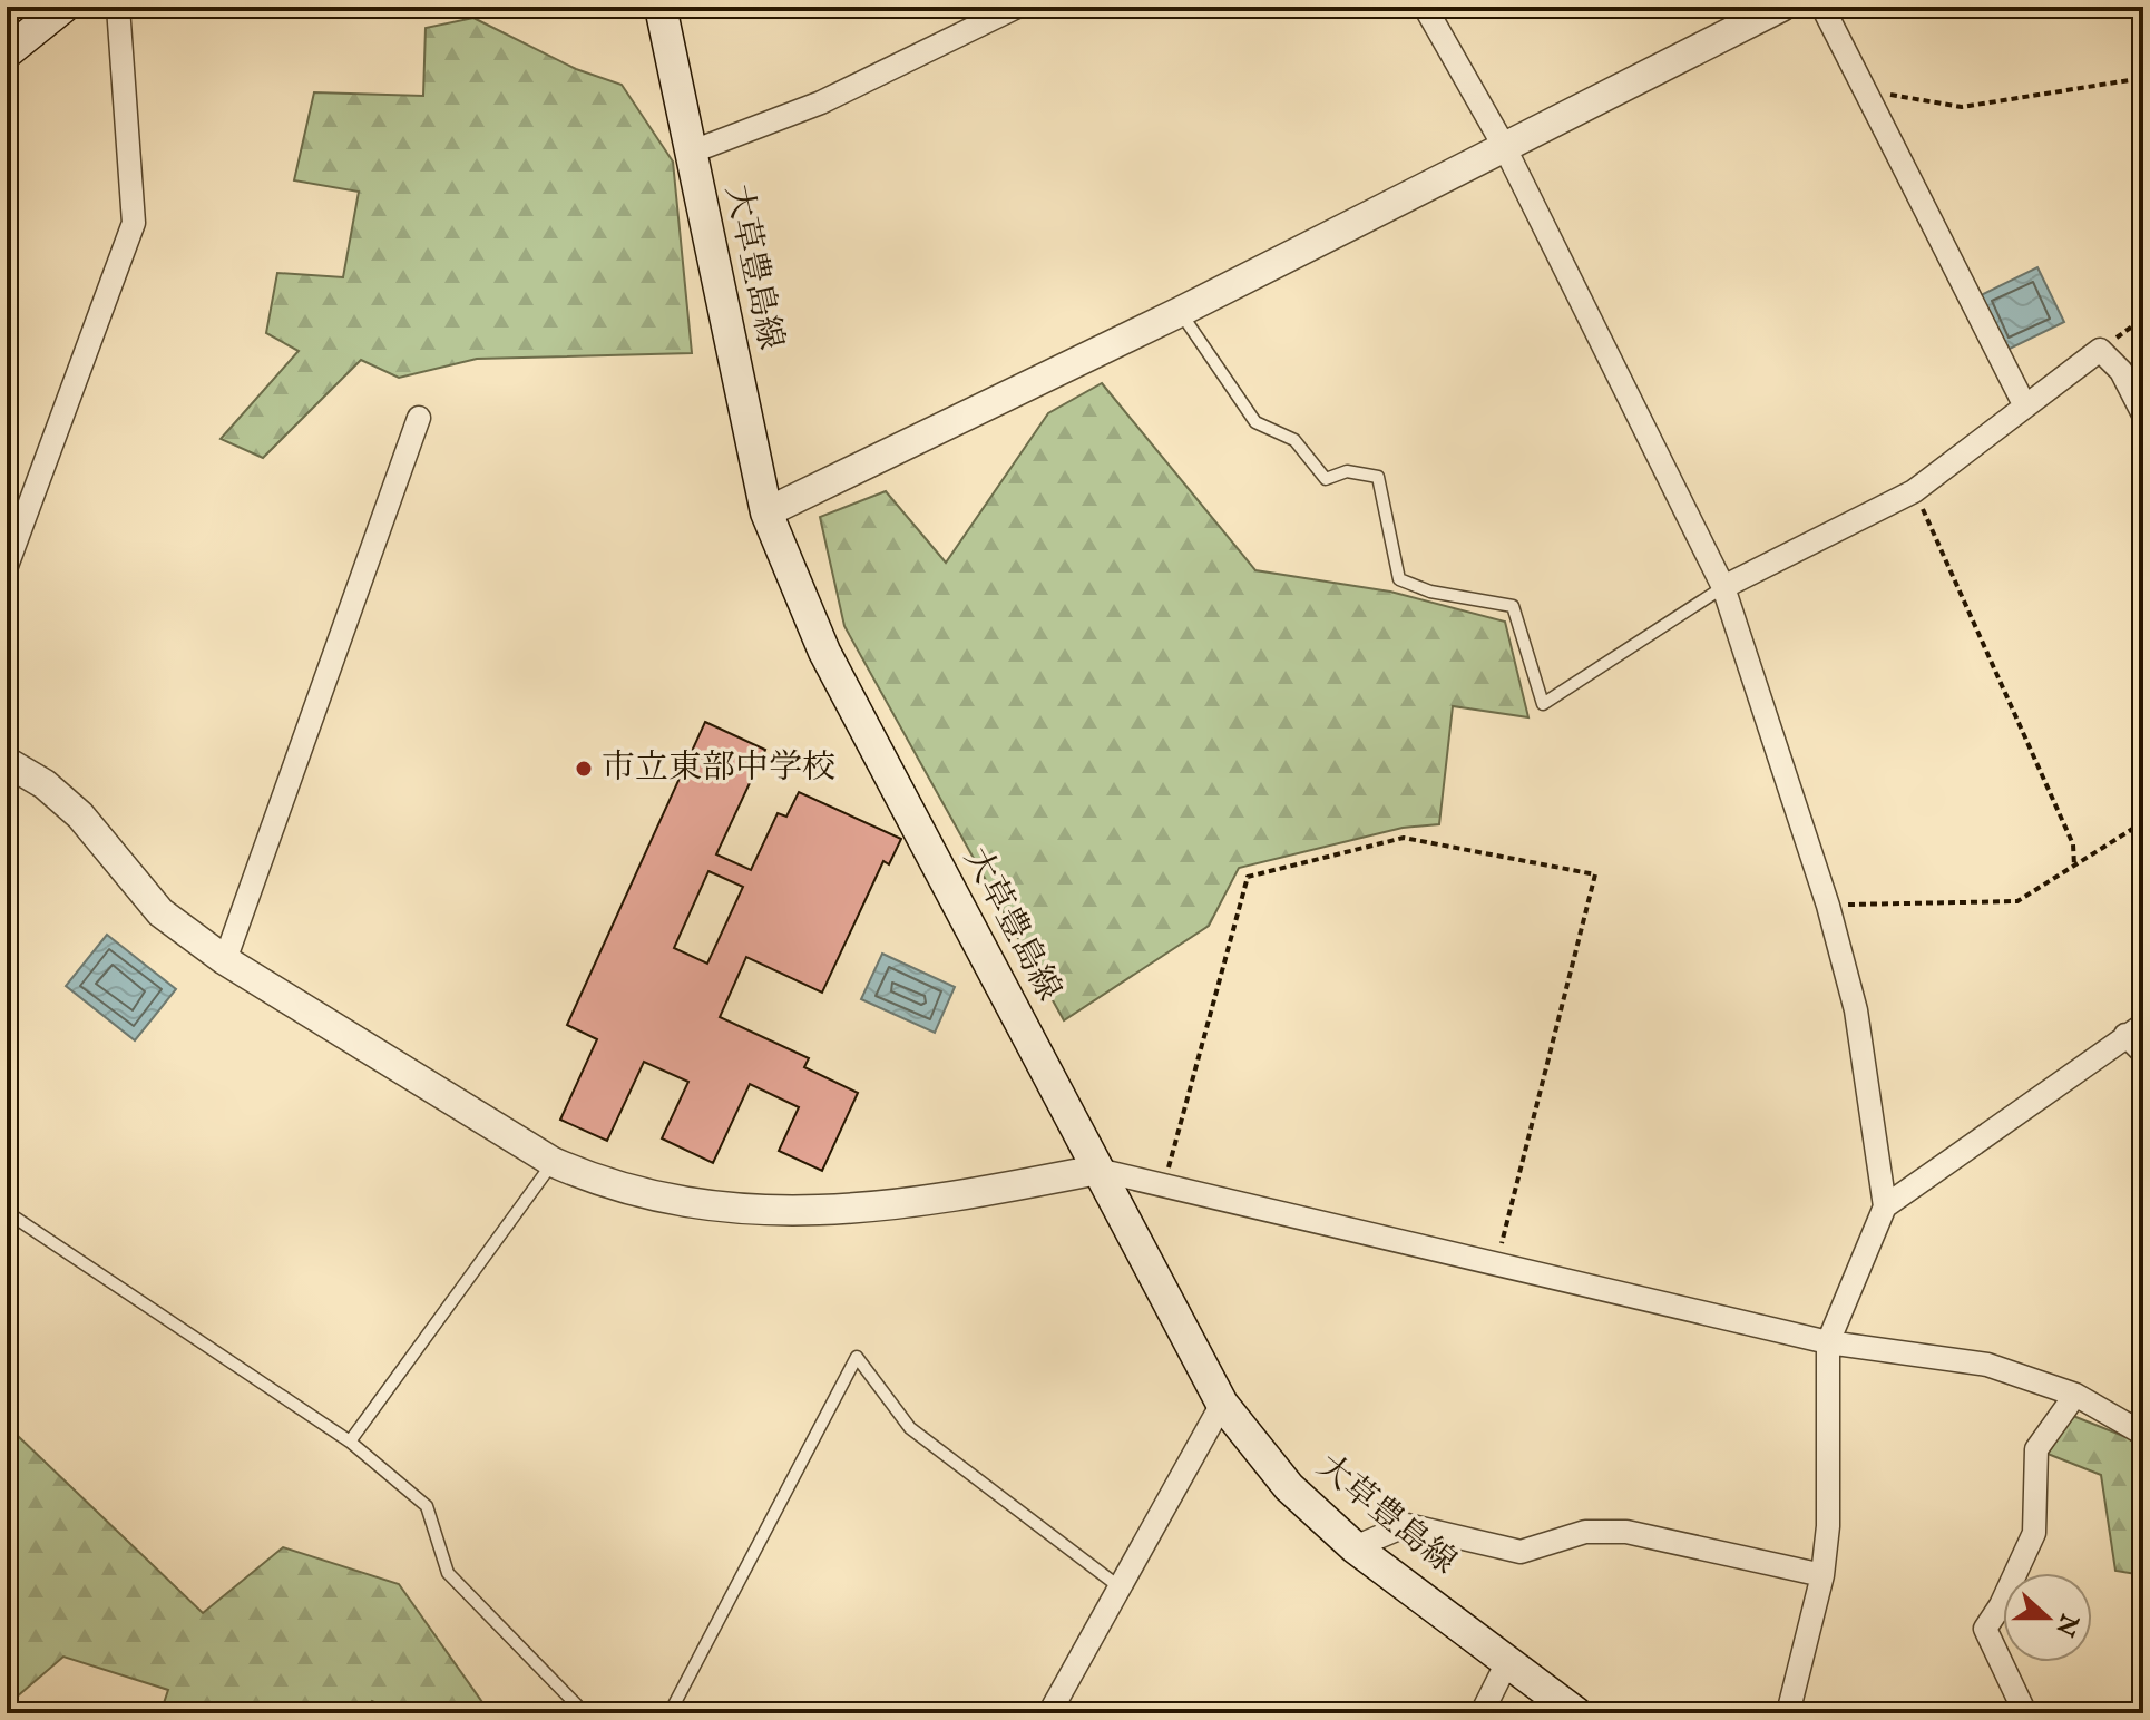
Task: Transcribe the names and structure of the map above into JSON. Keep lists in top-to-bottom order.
{
  "streets": {
    "main road": ["大草豊島線"]
  },
  "places": ["市立東部中学校"],
  "north": "right"
}
